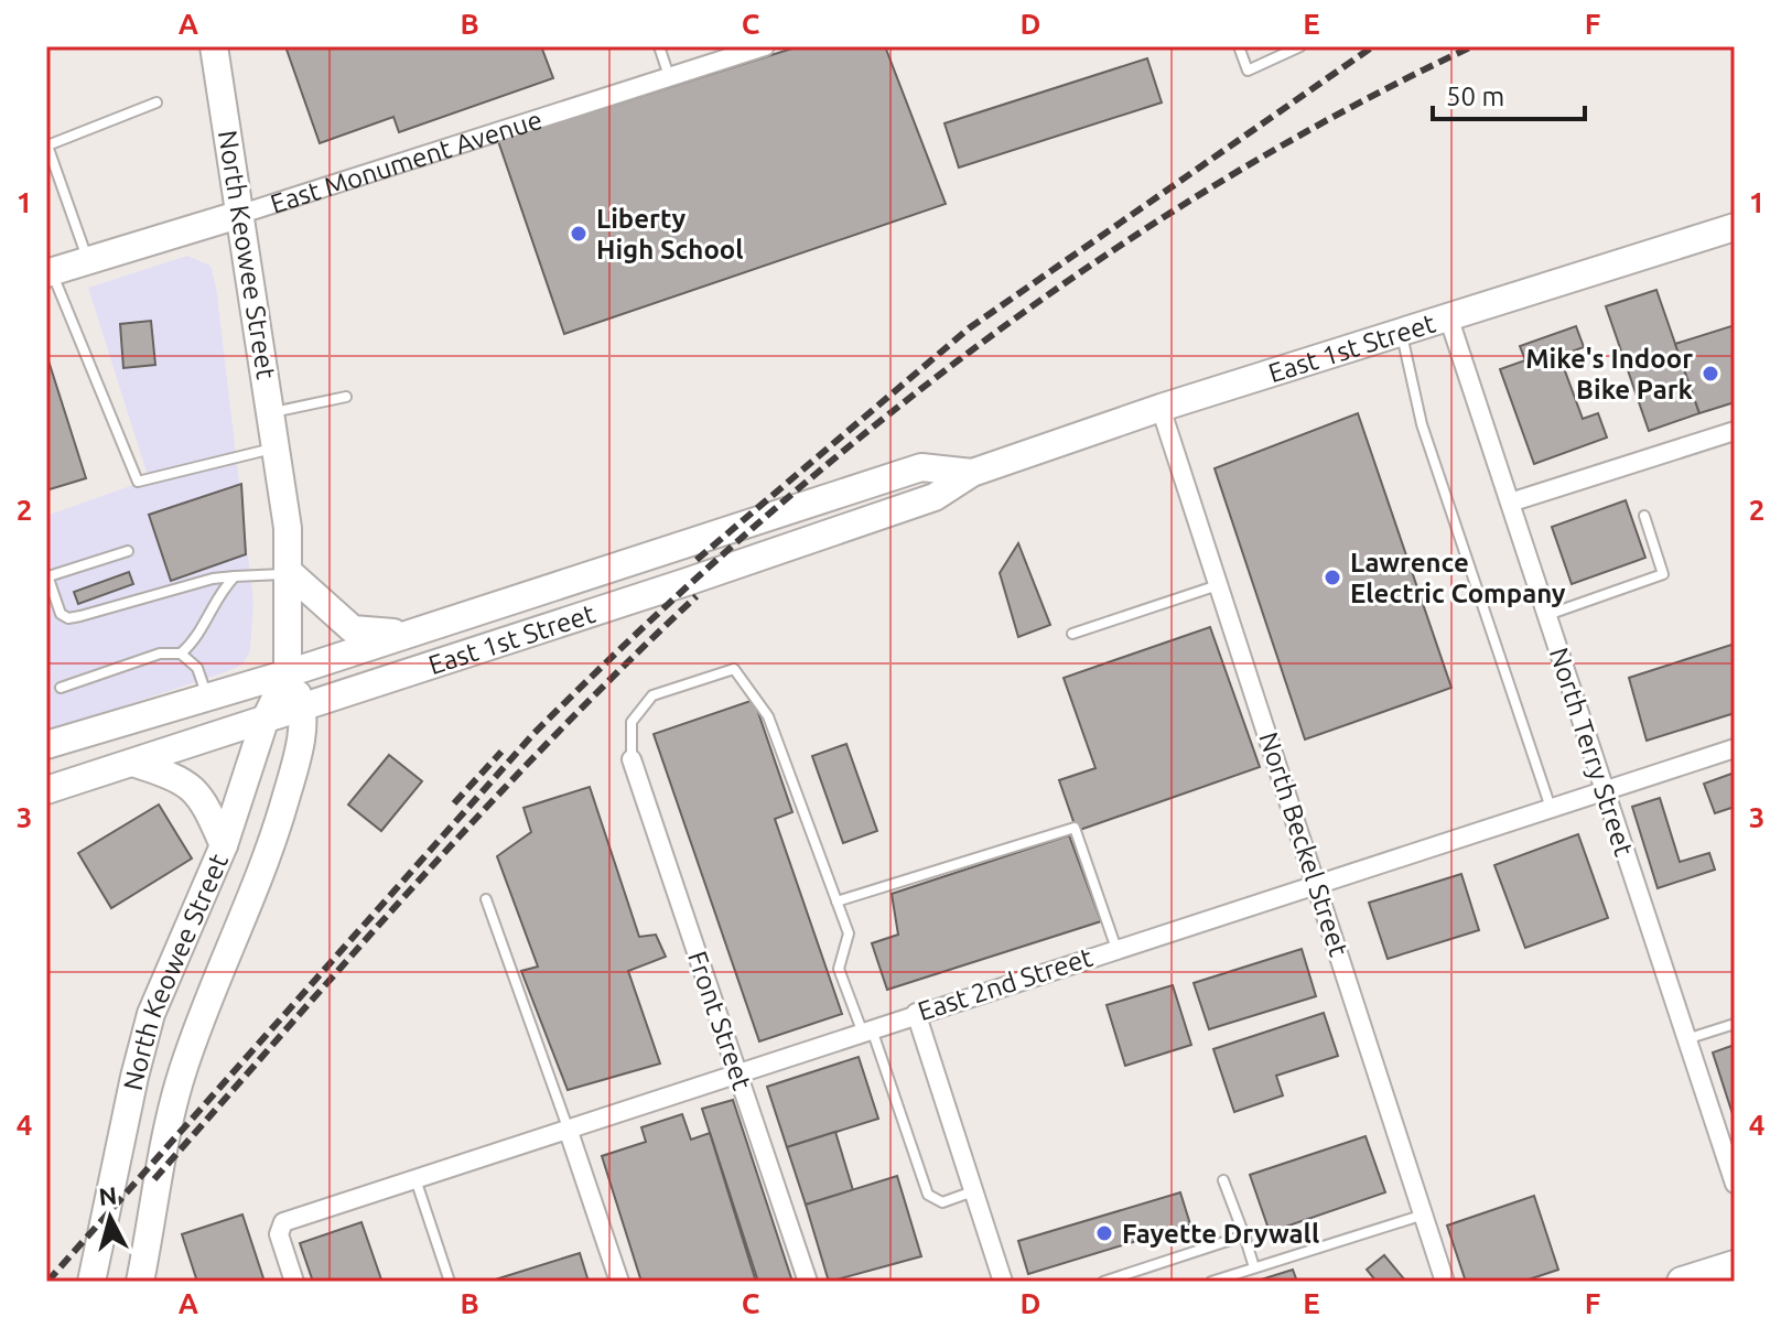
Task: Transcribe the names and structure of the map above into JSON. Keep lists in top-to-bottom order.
{
  "streets": {
    "main road": ["East Monument Avenue", "North Keowee Street", "East 1st Street"],
    "street": [
      "North Terry Street",
      "North Beckel Street",
      "East 2nd Street",
      "Front Street"
    ]
  },
  "crossings": [
    ["East Monument Avenue", "North Keowee Street"],
    ["North Keowee Street", "East 1st Street"],
    ["East 1st Street", "North Terry Street"],
    ["East 1st Street", "North Beckel Street"],
    ["North Terry Street", "East 2nd Street"],
    ["North Beckel Street", "East 2nd Street"],
    ["East 2nd Street", "Front Street"]
  ],
  "places": [
    "Liberty High School",
    "Mike's Indoor Bike Park",
    "Lawrence Electric Company",
    "Fayette Drywall"
  ],
  "scale_bar": "50 m",
  "north": "top",
  "grid": {
    "columns": [
      "A",
      "B",
      "C",
      "D",
      "E",
      "F"
    ],
    "rows": [
      "1",
      "2",
      "3",
      "4"
    ]
  }
}
